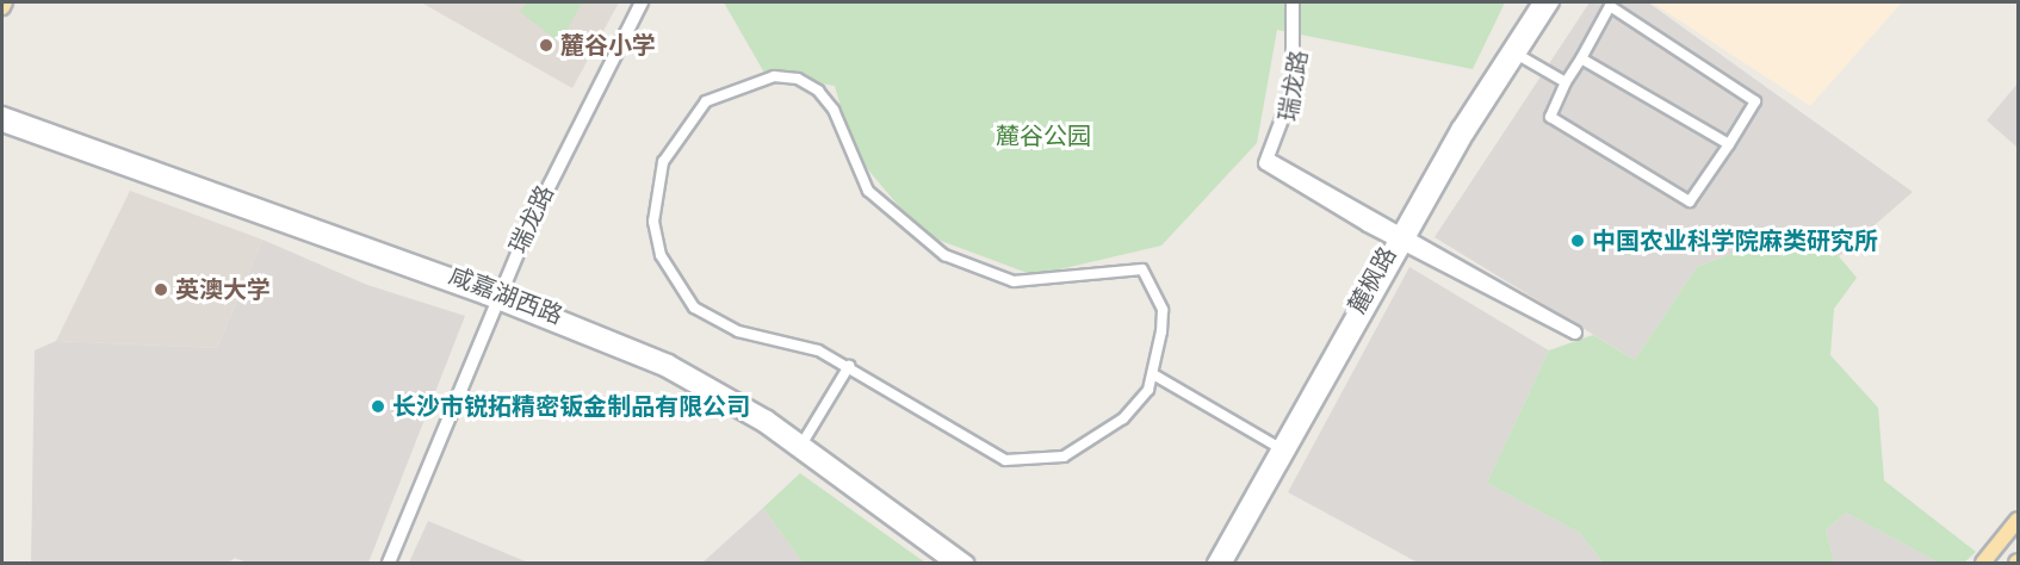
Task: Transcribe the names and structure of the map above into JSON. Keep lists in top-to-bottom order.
{
  "streets": {
    "main road": ["瑞龙路", "麓枫路", "咸嘉湖西路"]
  },
  "crossings": [
    ["瑞龙路", "麓枫路"],
    ["瑞龙路", "咸嘉湖西路"]
  ],
  "parks": ["麓谷公园"],
  "places": [
    "麓谷小学",
    "中国农业科学院麻类研究所",
    "英澳大学",
    "长沙市锐拓精密钣金制品有限公司"
  ]
}
